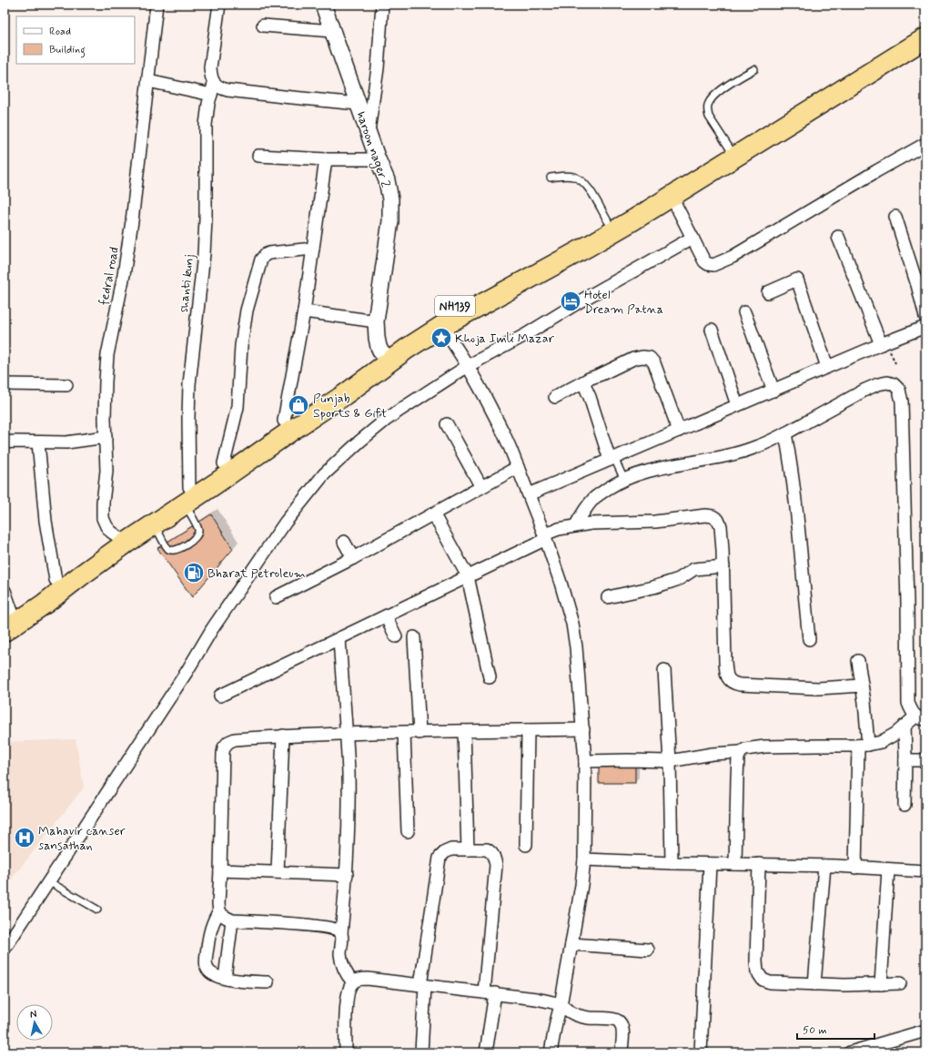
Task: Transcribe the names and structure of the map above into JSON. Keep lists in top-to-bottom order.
{
  "streets": {
    "highway": ["NH139"],
    "street": ["haroon nager 2", "fedral road", "shanti kunj"]
  },
  "crossings": [
    ["haroon nager 2", "NH139"],
    ["fedral road", "NH139"],
    ["shanti kunj", "NH139"]
  ],
  "places": {
    "hotel": ["Hotel Dream Patna"],
    "place": ["Khoja Imli Mazar"],
    "shop": ["Punjab Sports & Gift"],
    "fuel station": ["Bharat Petroleum"],
    "hospital": ["Mahavir canser sansathan"]
  },
  "legend": ["Road", "Building"],
  "scale_bar": "50 m",
  "north": "top"
}
